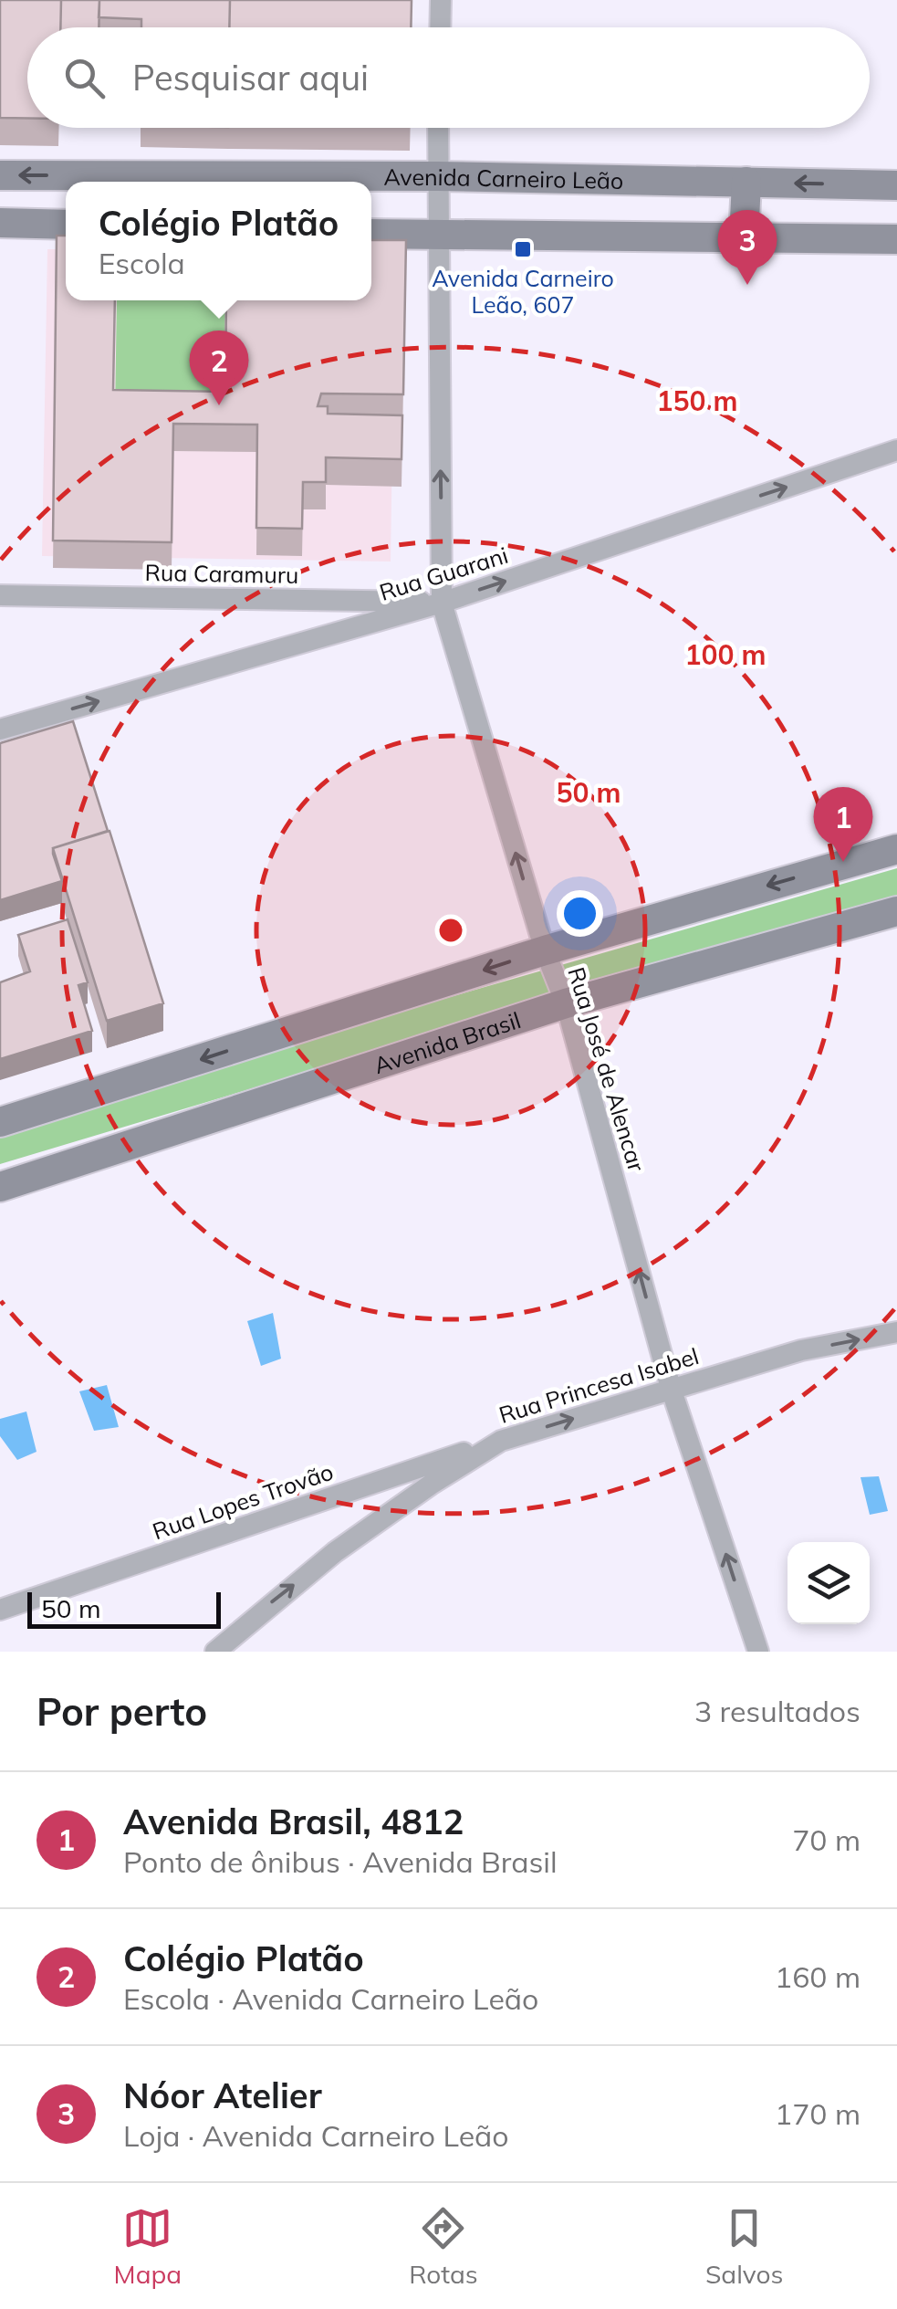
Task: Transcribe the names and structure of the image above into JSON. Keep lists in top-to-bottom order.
{
  "streets": {
    "main road": ["Avenida Carneiro Leão", "Avenida Brasil"],
    "street": [
      "Rua Caramuru",
      "Rua Guarani",
      "Rua José de Alencar",
      "Rua Princesa Isabel",
      "Rua Lopes Trovão"
    ]
  },
  "crossings": [
    ["Avenida Carneiro Leão", "Rua José de Alencar"],
    ["Rua Caramuru", "Rua Guarani"],
    ["Rua Caramuru", "Rua José de Alencar"],
    ["Rua Guarani", "Rua José de Alencar"],
    ["Avenida Brasil", "Rua José de Alencar"],
    ["Rua José de Alencar", "Rua Princesa Isabel"],
    ["Rua Princesa Isabel", "Rua Lopes Trovão"]
  ],
  "one_way": ["Rua Guarani", "Rua José de Alencar", "Rua Princesa Isabel"],
  "places": {
    "transit": ["Avenida Carneiro Leão, 607"]
  },
  "scale_bar": "50 m",
  "page": {
    "search": "Pesquisar aqui",
    "popup": ["Colégio Platão", "Escola"],
    "pins": ["3", "2", "1"],
    "scale": "50 m",
    "heading": ["Por perto", "3 resultados"],
    "list": [
      {
        "mark": "1",
        "name": "Avenida Brasil, 4812",
        "note": "Ponto de ônibus · Avenida Brasil",
        "value": "70 m"
      },
      {
        "mark": "2",
        "name": "Colégio Platão",
        "note": "Escola · Avenida Carneiro Leão",
        "value": "160 m"
      },
      {
        "mark": "3",
        "name": "Nóor Atelier",
        "note": "Loja · Avenida Carneiro Leão",
        "value": "170 m"
      }
    ],
    "nav": ["Mapa", "Rotas", "Salvos"]
  },
  "rings": ["150 m", "100 m", "50 m"]
}
